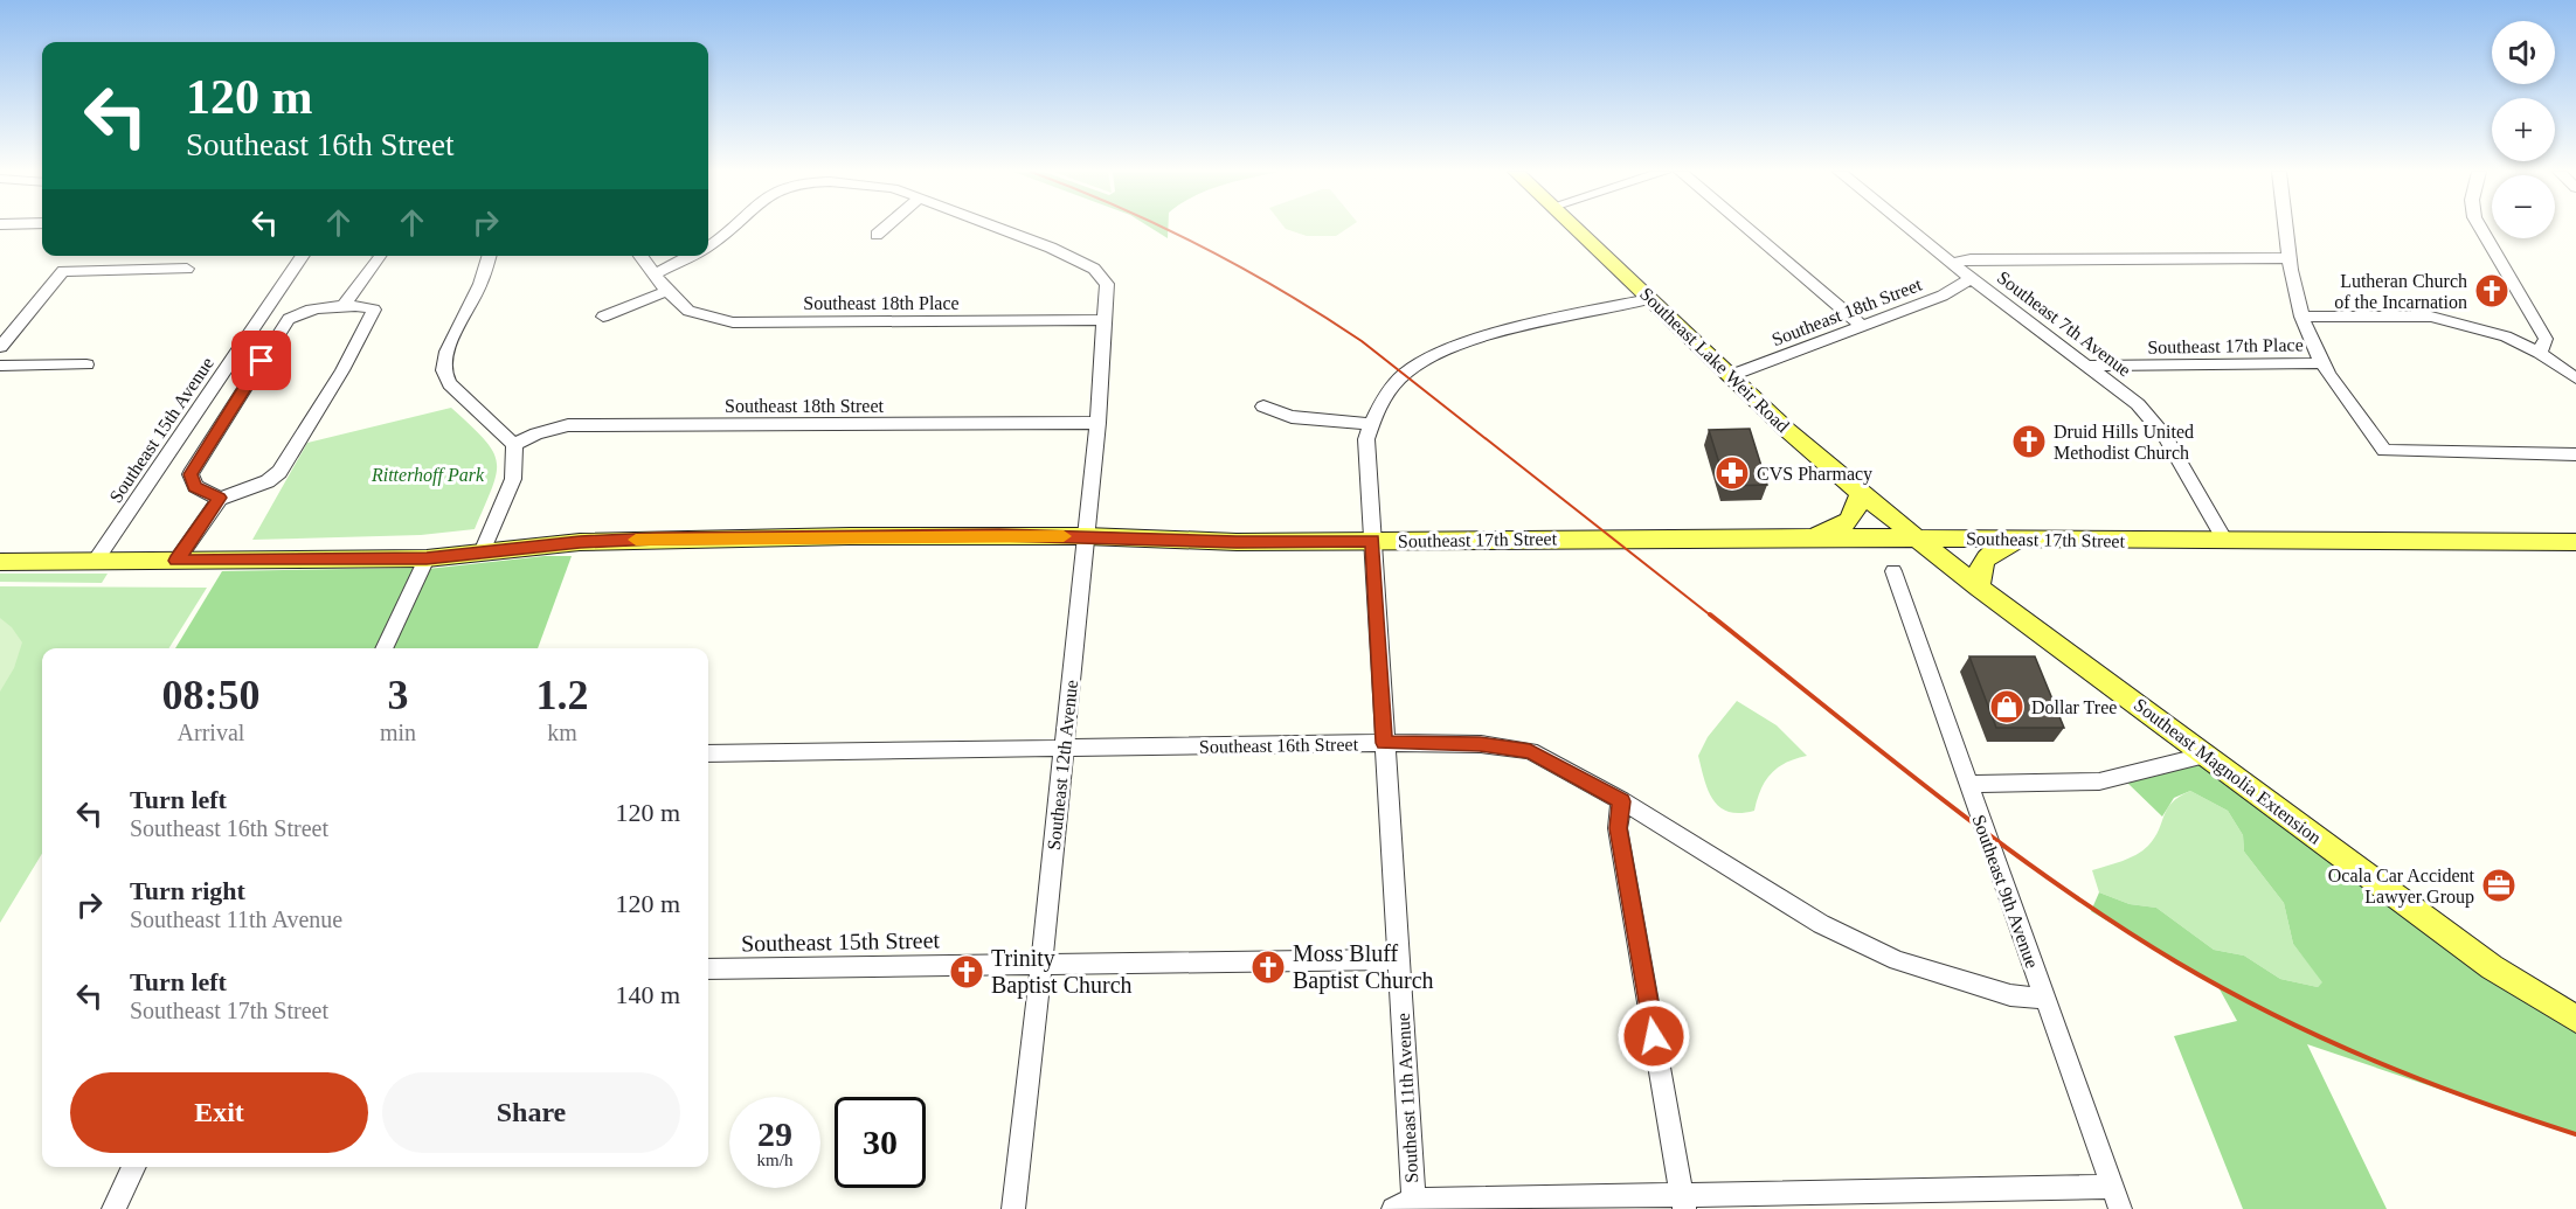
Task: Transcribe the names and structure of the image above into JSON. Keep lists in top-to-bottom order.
{
  "streets": {
    "main road": ["Southeast Lake Weir Road", "Southeast 17th Street", "Southeast Magnolia Extension"],
    "street": [
      "Southeast 18th Place",
      "Southeast 18th Street",
      "Southeast 7th Avenue",
      "Southeast 17th Place",
      "Southeast 15th Avenue",
      "Southeast 16th Street",
      "Southeast 12th Avenue",
      "Southeast 9th Avenue",
      "Southeast 15th Street",
      "Southeast 11th Avenue"
    ]
  },
  "crossings": [
    ["Southeast 18th Place", "Southeast 12th Avenue"],
    ["Southeast 18th Street", "Southeast 7th Avenue"],
    ["Southeast 18th Street", "Southeast Lake Weir Road"],
    ["Southeast 18th Street", "Southeast 12th Avenue"],
    ["Southeast 7th Avenue", "Southeast 17th Place"],
    ["Southeast 7th Avenue", "Southeast 17th Street"],
    ["Southeast Lake Weir Road", "Southeast 17th Street"],
    ["Southeast Lake Weir Road", "Southeast Magnolia Extension"],
    ["Southeast Lake Weir Road", "Southeast 11th Avenue"],
    ["Southeast 15th Avenue", "Southeast 17th Street"],
    ["Southeast 17th Street", "Southeast 12th Avenue"],
    ["Southeast 17th Street", "Southeast Magnolia Extension"],
    ["Southeast 17th Street", "Southeast 11th Avenue"],
    ["Southeast 16th Street", "Southeast 12th Avenue"],
    ["Southeast 16th Street", "Southeast 9th Avenue"],
    ["Southeast 16th Street", "Southeast 11th Avenue"],
    ["Southeast 12th Avenue", "Southeast 15th Street"],
    ["Southeast 15th Street", "Southeast 11th Avenue"]
  ],
  "parks": ["Ritterhoff Park"],
  "places": {
    "church": [
      "Lutheran Church of the Incarnation",
      "Druid Hills United Methodist Church",
      "Moss Bluff Baptist Church",
      "Trinity Baptist Church"
    ],
    "pharmacy": ["CVS Pharmacy"],
    "shop": ["Dollar Tree"],
    "office": ["Ocala Car Accident Lawyer Group"]
  },
  "page": {
    "map_buttons": ["+", "−"],
    "turn": ["120 m", "Southeast 16th Street"],
    "eta": [
      "08:50",
      "Arrival",
      "3",
      "min",
      "1.2",
      "km"
    ],
    "list": [
      {
        "name": "Turn left",
        "note": "Southeast 16th Street",
        "value": "120 m"
      },
      {
        "name": "Turn right",
        "note": "Southeast 11th Avenue",
        "value": "120 m"
      },
      {
        "name": "Turn left",
        "note": "Southeast 17th Street",
        "value": "140 m"
      }
    ],
    "buttons": ["Exit", "Share"],
    "speed": "29 km/h",
    "limit": "30"
  }
}
